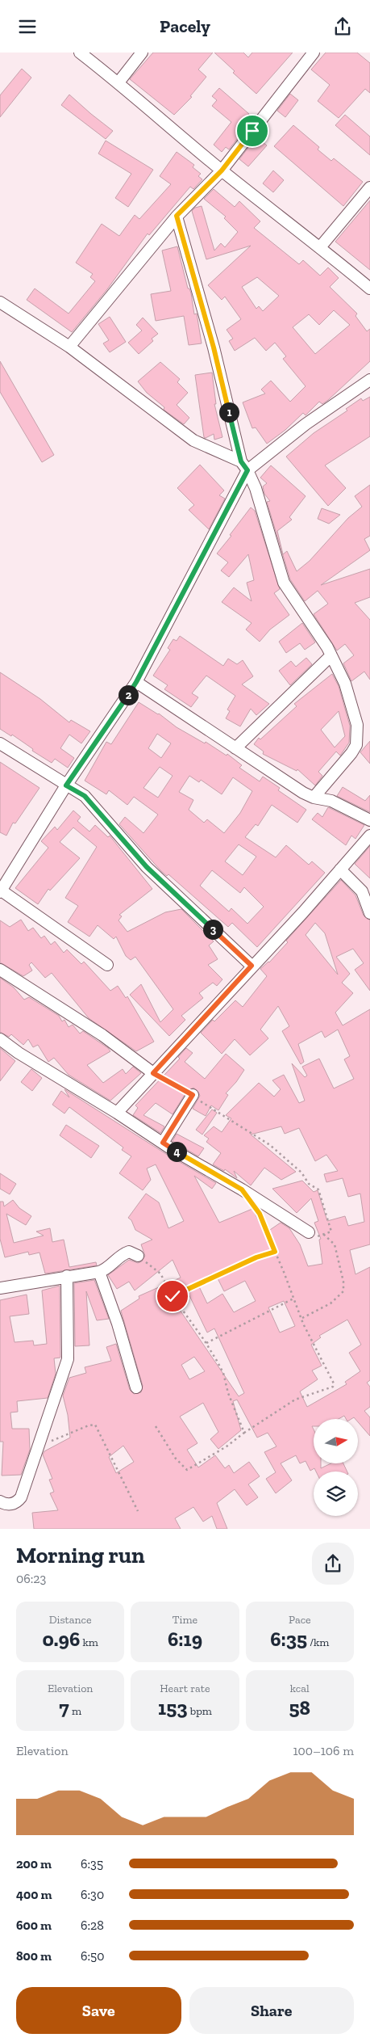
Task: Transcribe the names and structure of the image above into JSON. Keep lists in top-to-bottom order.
{
  "north": "right",
  "page": {
    "header": "Pacely",
    "pins": [
      "1",
      "2",
      "3",
      "4"
    ],
    "heading": ["Morning run", "06:23"],
    "stats": [
      ["Distance", "0.96 km"],
      ["Time", "6:19"],
      ["Pace", "6:35 /km"],
      ["Elevation", "7 m"],
      ["Heart rate", "153 bpm"],
      ["kcal", "58"]
    ],
    "chart": ["Elevation", "100–106 m"],
    "list": [
      {
        "name": "200 m",
        "note": "6:35"
      },
      {
        "name": "400 m",
        "note": "6:30"
      },
      {
        "name": "600 m",
        "note": "6:28"
      },
      {
        "name": "800 m",
        "note": "6:50"
      }
    ],
    "buttons": ["Save", "Share"]
  }
}
